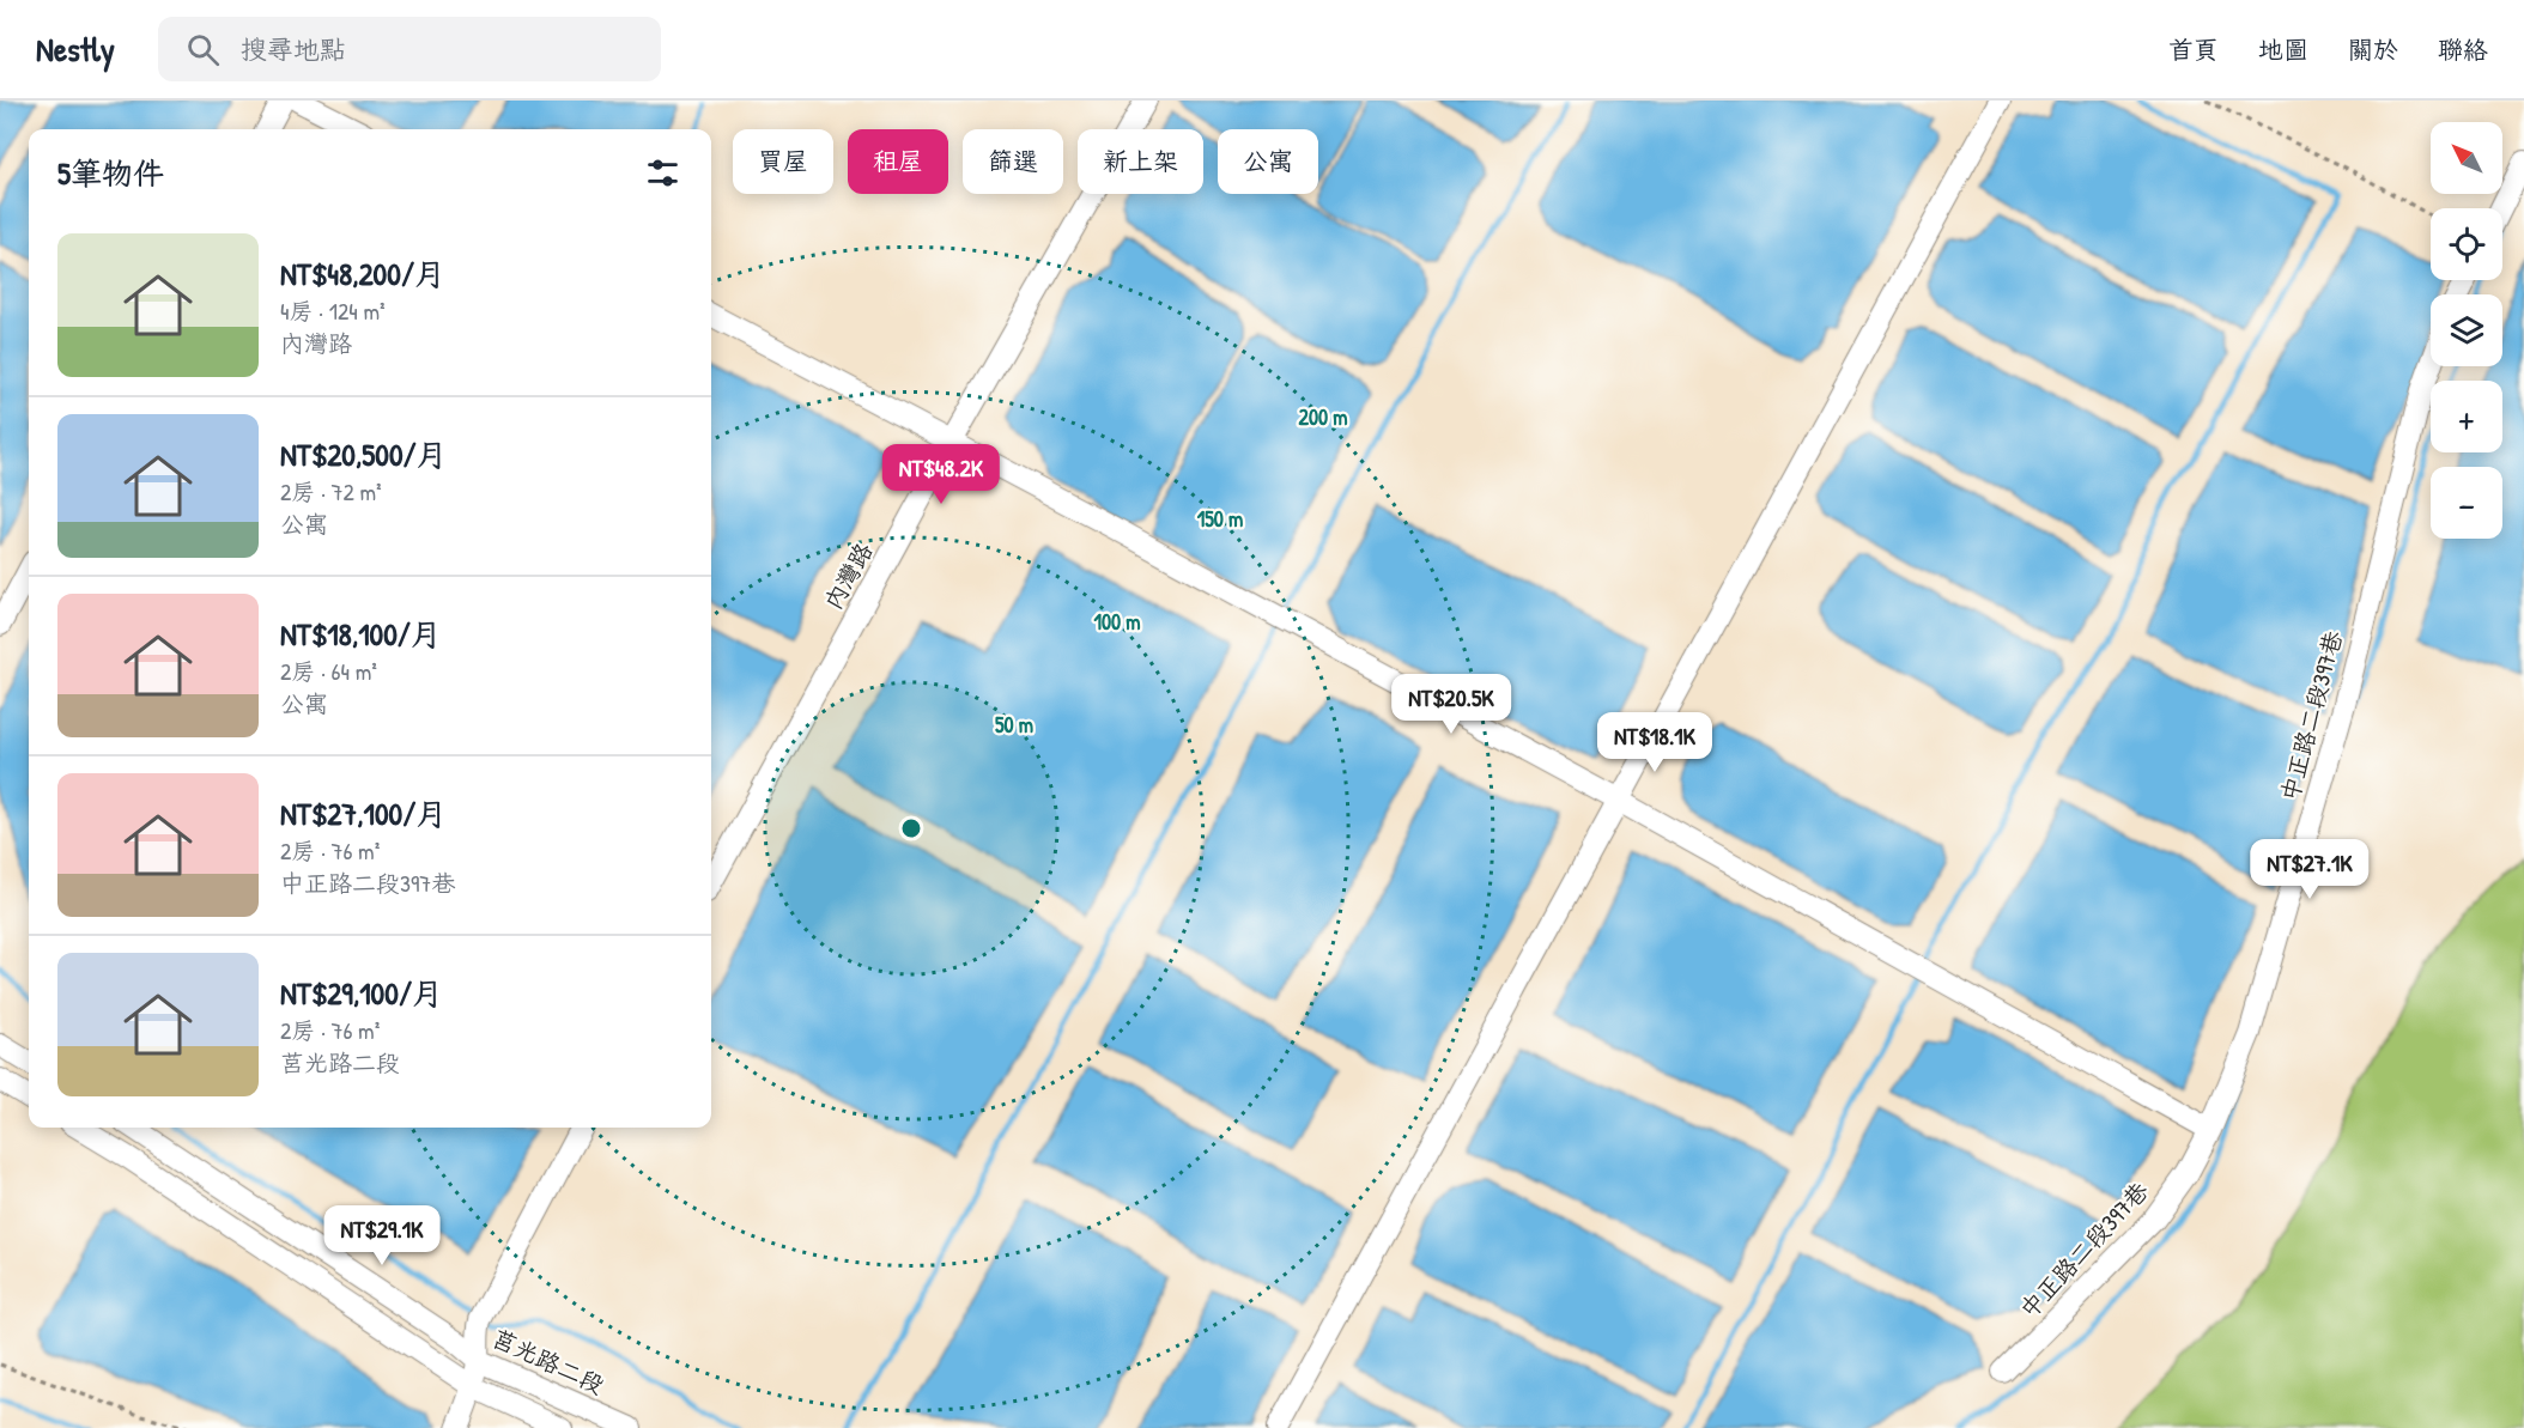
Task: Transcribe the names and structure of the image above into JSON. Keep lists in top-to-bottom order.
{
  "streets": {
    "street": ["內灣路", "中正路二段397巷", "莒光路二段"]
  },
  "north": "top left",
  "page": {
    "header": "Nestly",
    "search": "搜尋地點",
    "nav": [
      "首頁",
      "地圖",
      "關於",
      "聯絡"
    ],
    "map_buttons": ["+", "−"],
    "chip": [
      "買屋",
      "租屋",
      "篩選",
      "新上架",
      "公寓"
    ],
    "heading": "5筆物件",
    "list": [
      {
        "name": "NT$48,200/月",
        "note": "4房 · 124 m² · 內灣路"
      },
      {
        "name": "NT$20,500/月",
        "note": "2房 · 72 m² · 公寓"
      },
      {
        "name": "NT$18,100/月",
        "note": "2房 · 64 m² · 公寓"
      },
      {
        "name": "NT$27,100/月",
        "note": "2房 · 76 m² · 中正路二段397巷"
      },
      {
        "name": "NT$29,100/月",
        "note": "2房 · 76 m² · 莒光路二段"
      }
    ],
    "price": [
      "NT$48.2K",
      "NT$20.5K",
      "NT$18.1K",
      "NT$27.1K",
      "NT$29.1K"
    ]
  },
  "rings": [
    "200 m",
    "150 m",
    "100 m",
    "50 m"
  ]
}
